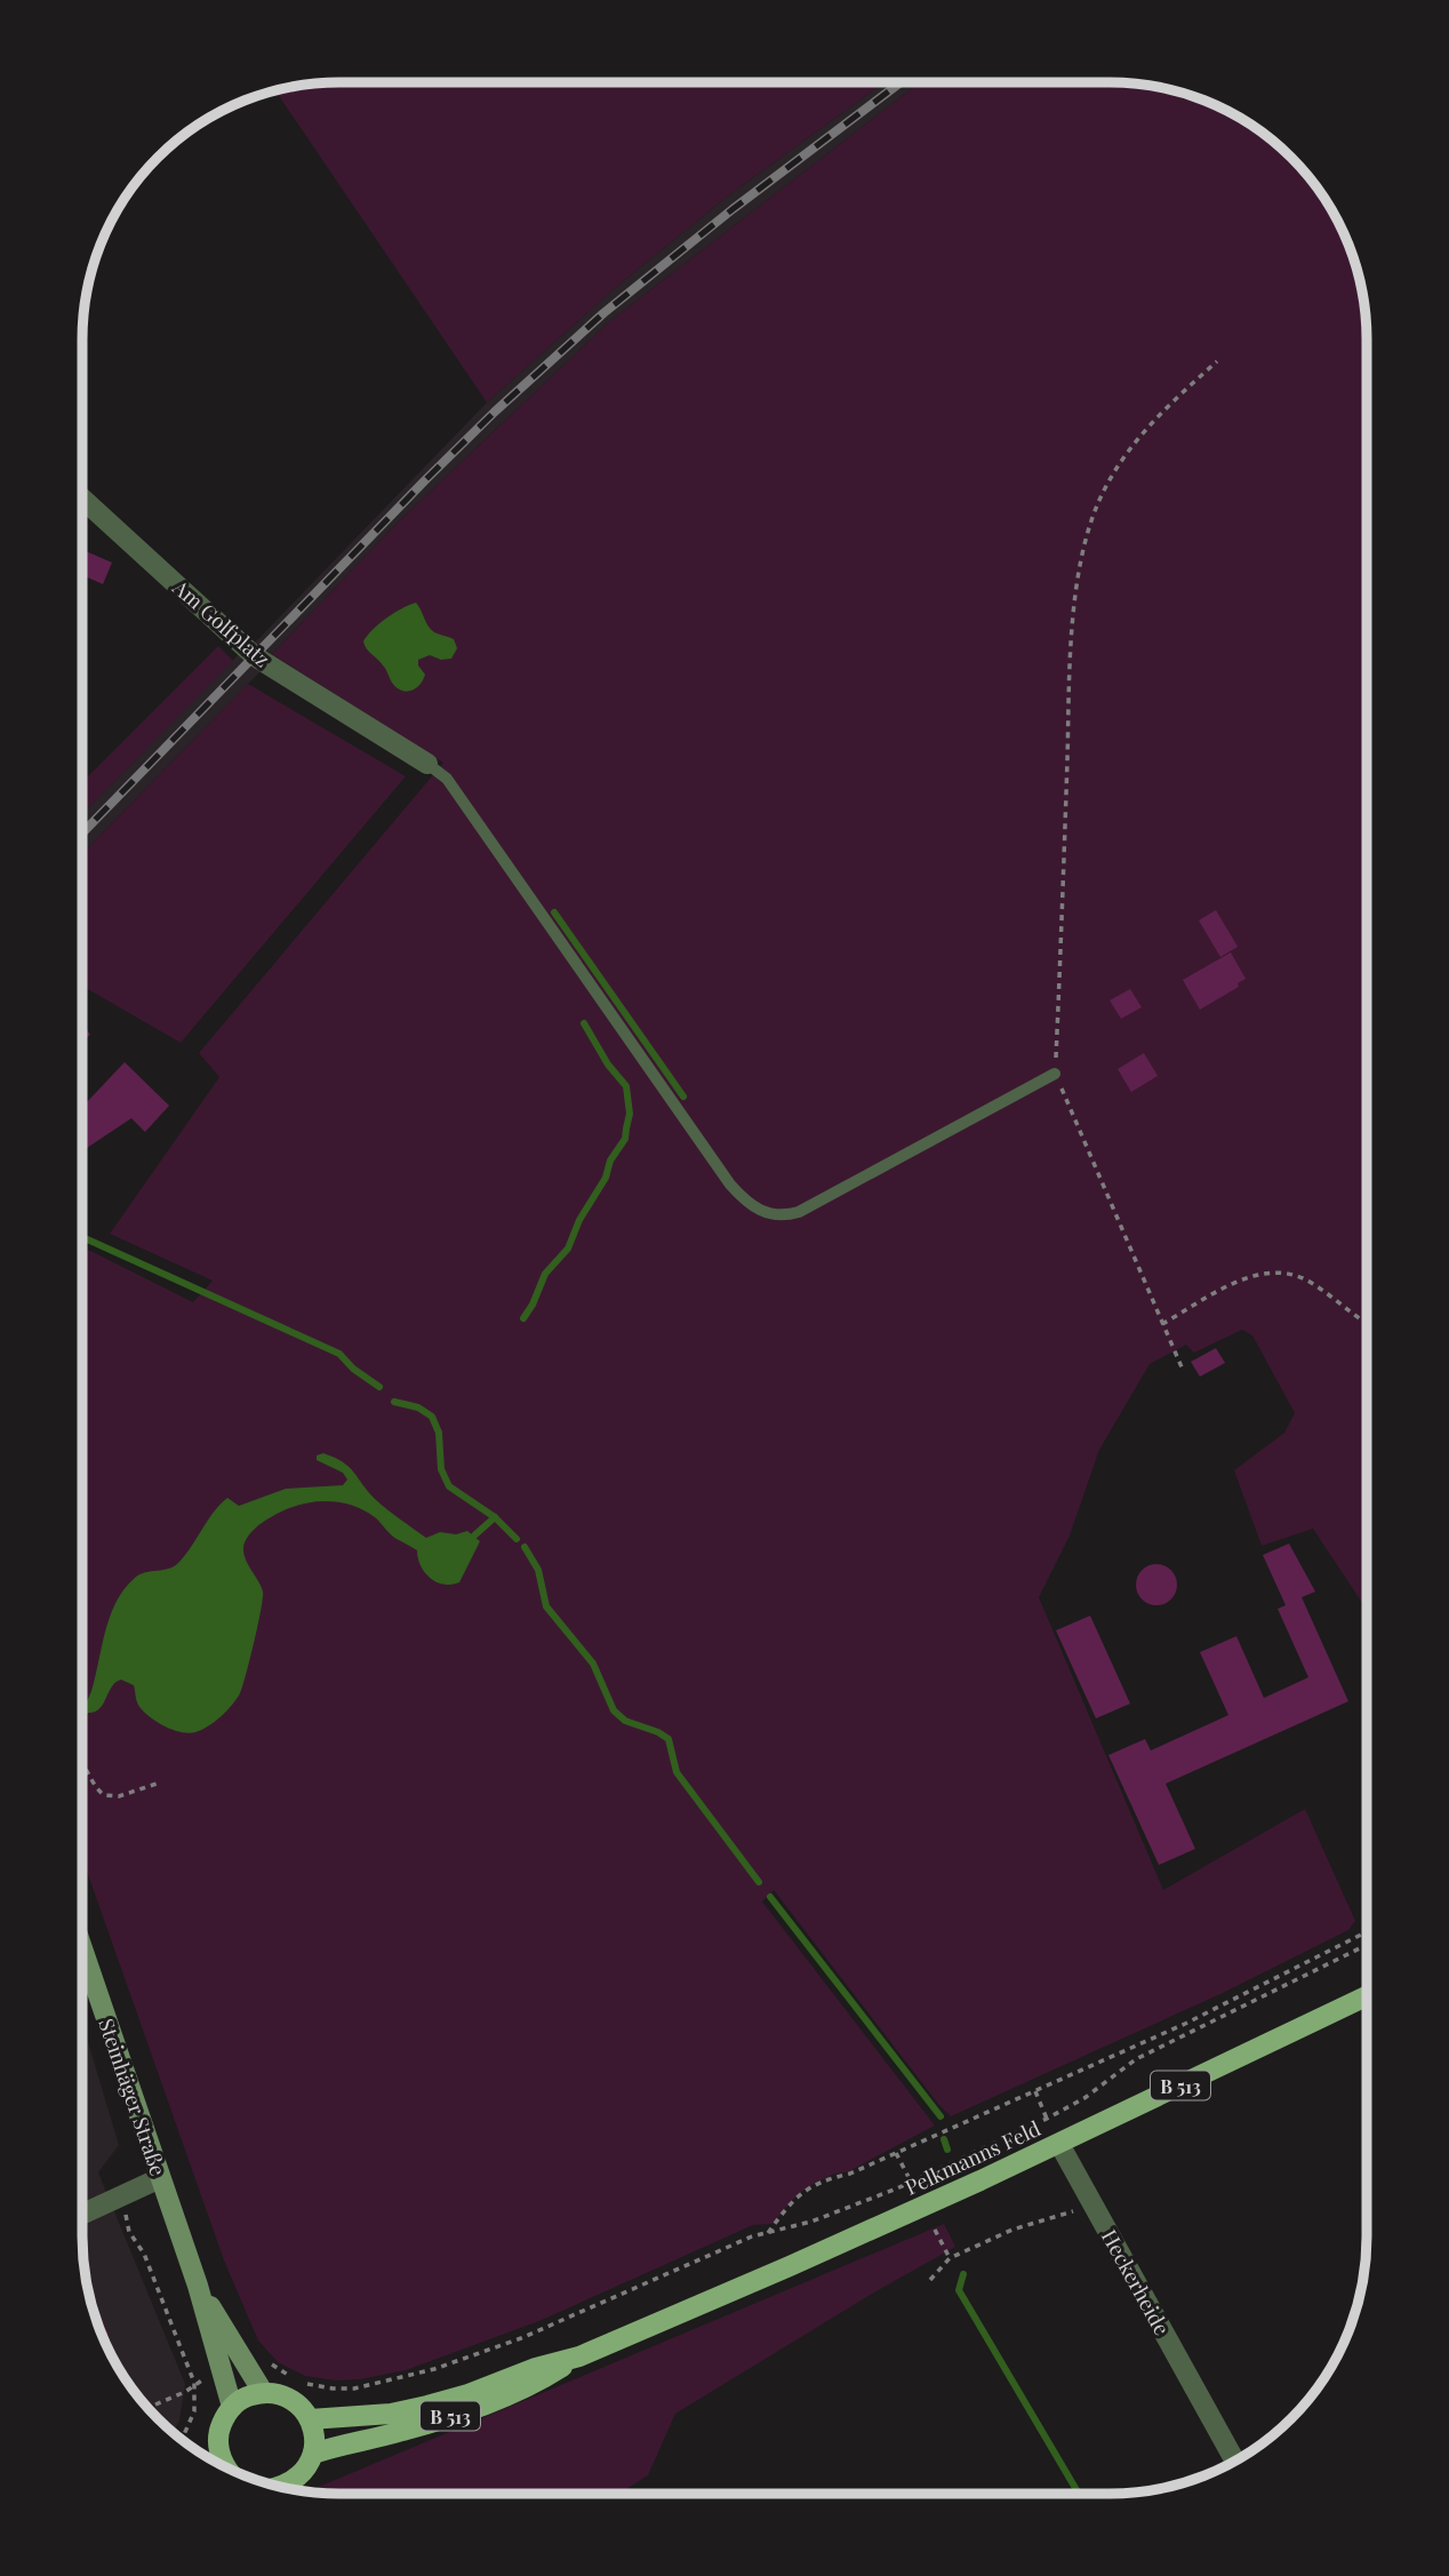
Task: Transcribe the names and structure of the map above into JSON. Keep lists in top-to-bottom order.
{
  "streets": {
    "main road": ["B 513", "Steinhäger Straße", "Pelkmanns Feld"],
    "street": ["Am Golfplatz", "Heckerheide"]
  },
  "crossings": [
    ["Pelkmanns Feld", "Heckerheide"]
  ]
}
